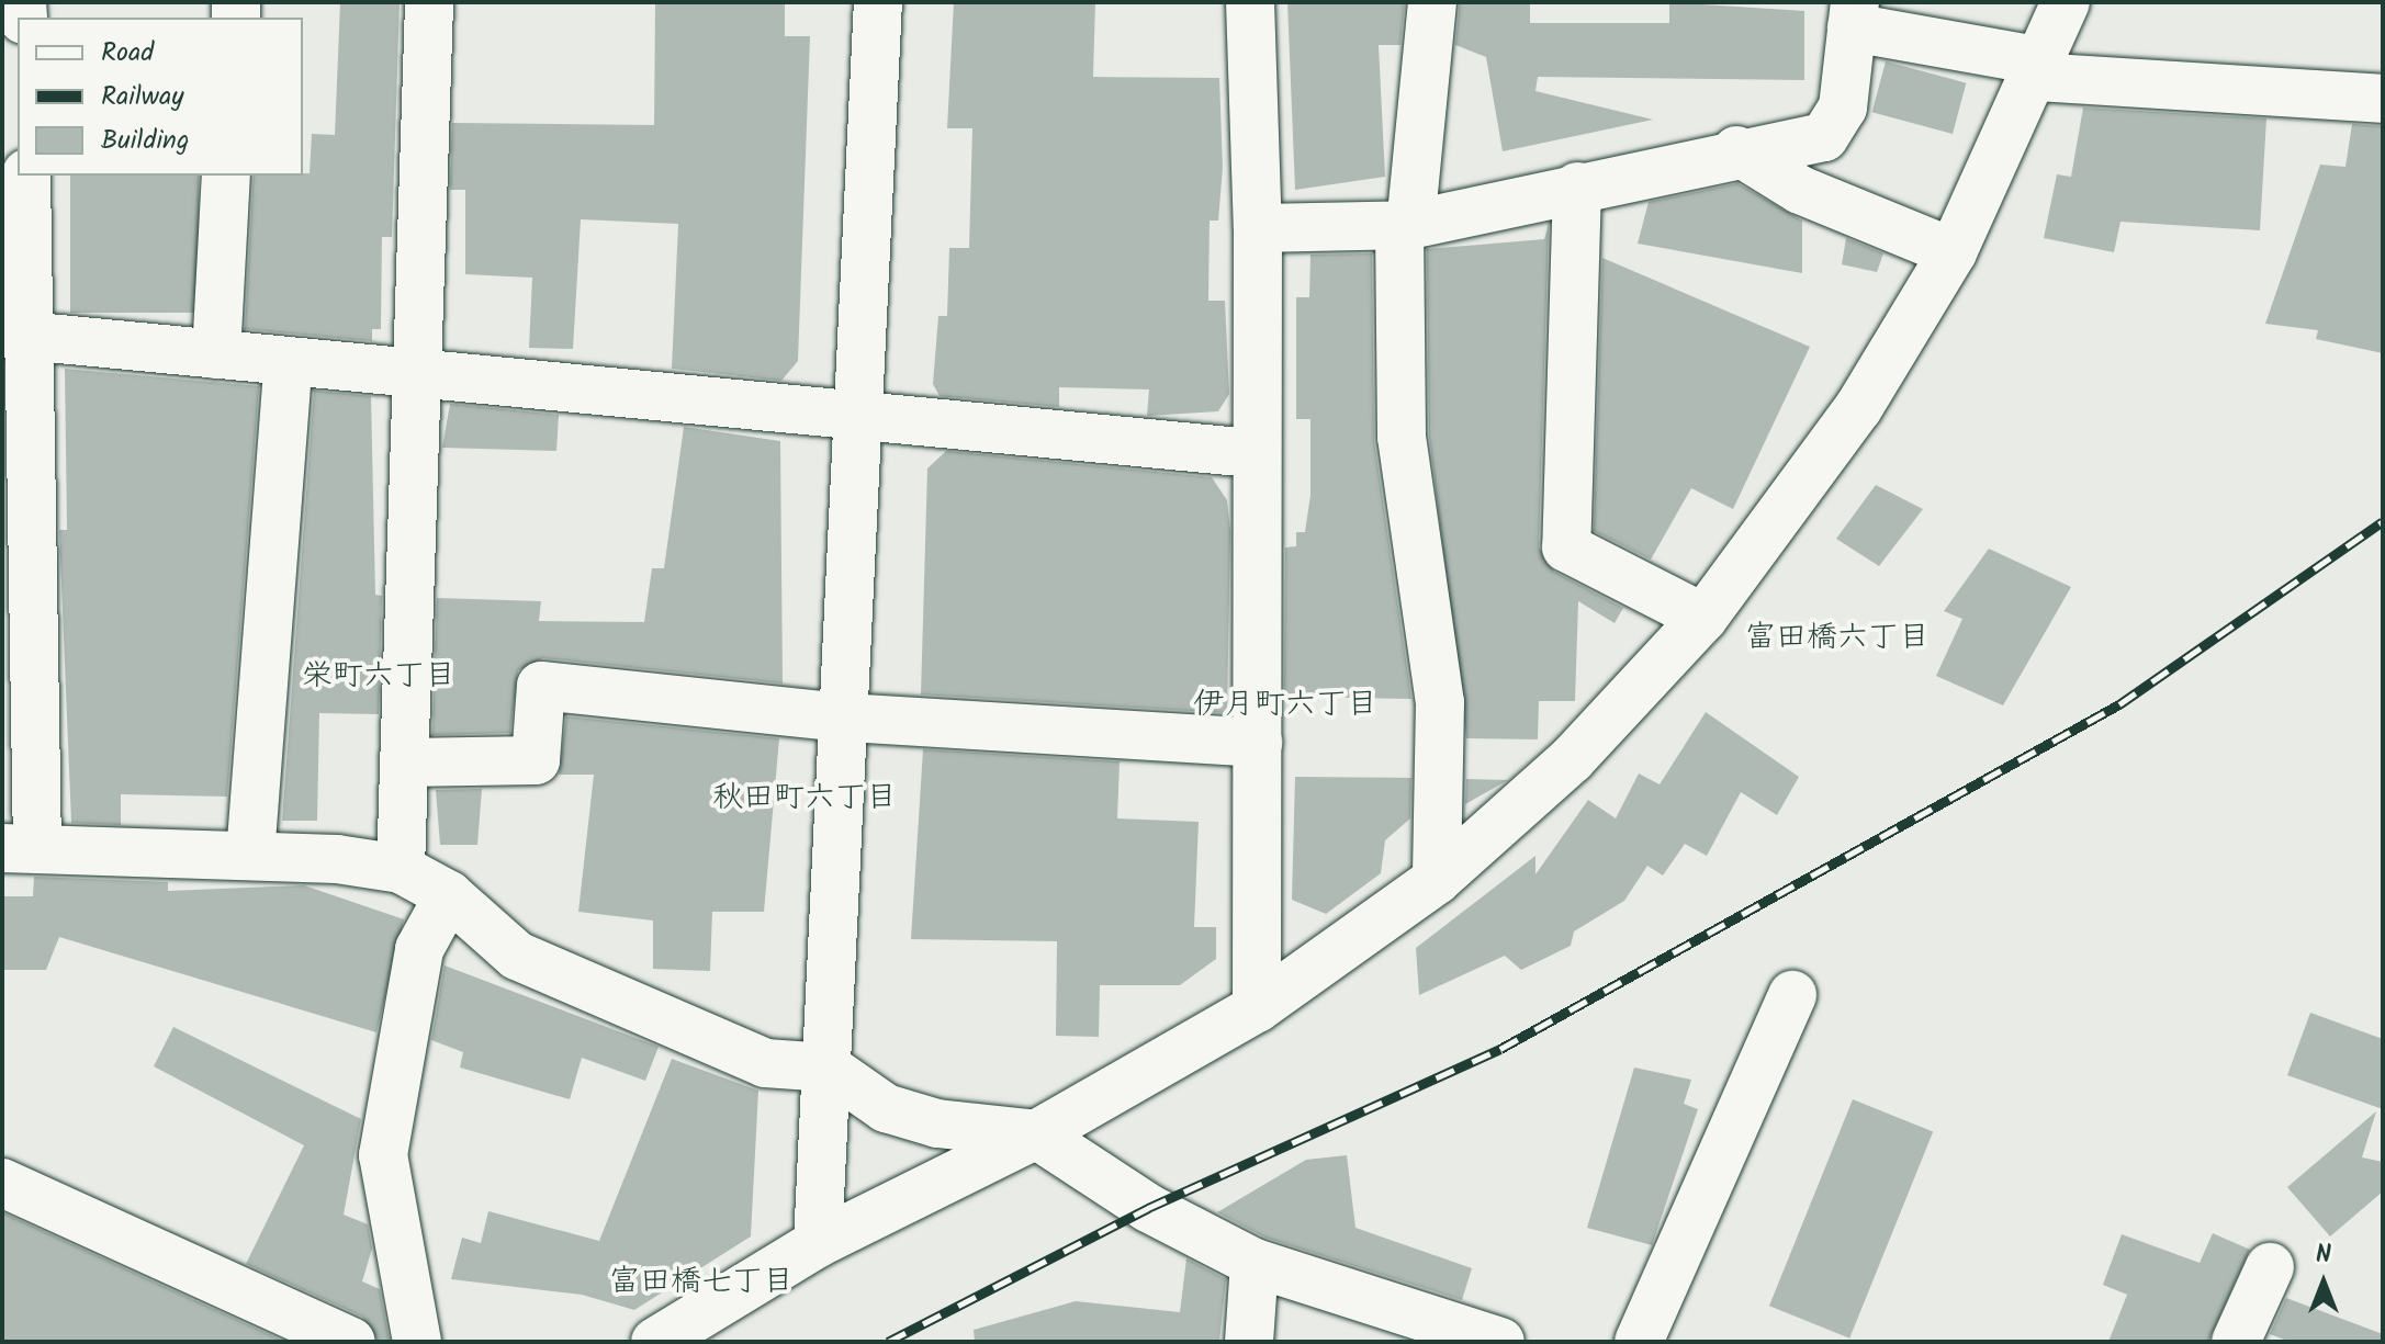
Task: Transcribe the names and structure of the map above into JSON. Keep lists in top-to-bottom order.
{
  "districts": [
    "富田橋六丁目",
    "栄町六丁目",
    "伊月町六丁目",
    "秋田町六丁目",
    "富田橋七丁目"
  ],
  "legend": ["Road", "Railway", "Building"],
  "north": "top"
}
